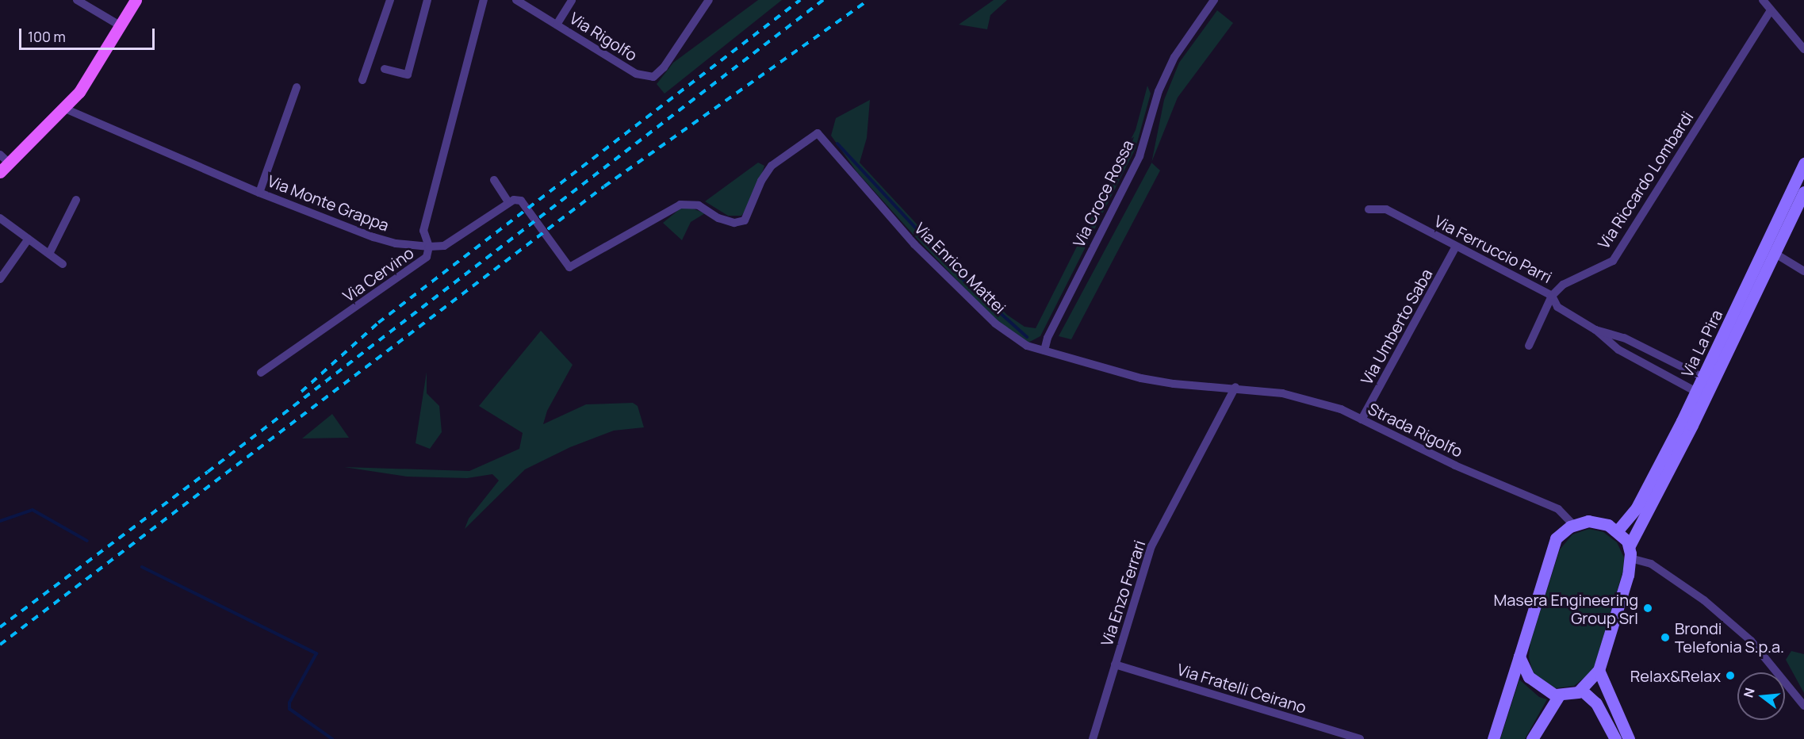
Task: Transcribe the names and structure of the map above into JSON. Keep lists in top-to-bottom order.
{
  "streets": {
    "street": [
      "Via Rigolfo",
      "Via Riccardo Lombardi",
      "Via Croce Rossa",
      "Via Monte Grappa",
      "Via Ferruccio Parri",
      "Via Enrico Mattei",
      "Via Cervino",
      "Via Umberto Saba",
      "Via La Pira",
      "Strada Rigolfo",
      "Via Enzo Ferrari",
      "Via Fratelli Ceirano"
    ]
  },
  "crossings": [
    ["Via Riccardo Lombardi", "Via Ferruccio Parri"],
    ["Via Croce Rossa", "Via Enrico Mattei"],
    ["Via Monte Grappa", "Via Cervino"],
    ["Via Ferruccio Parri", "Via Umberto Saba"],
    ["Via Enrico Mattei", "Via Cervino"],
    ["Via Enrico Mattei", "Strada Rigolfo"],
    ["Via Enrico Mattei", "Via Enzo Ferrari"],
    ["Via Umberto Saba", "Strada Rigolfo"],
    ["Strada Rigolfo", "Via Enzo Ferrari"],
    ["Via Enzo Ferrari", "Via Fratelli Ceirano"]
  ],
  "places": ["Masera Engineering Group Srl", "Brondi Telefonia S.p.a.", "Relax&Relax"],
  "scale_bar": "100 m",
  "north": "left"
}
